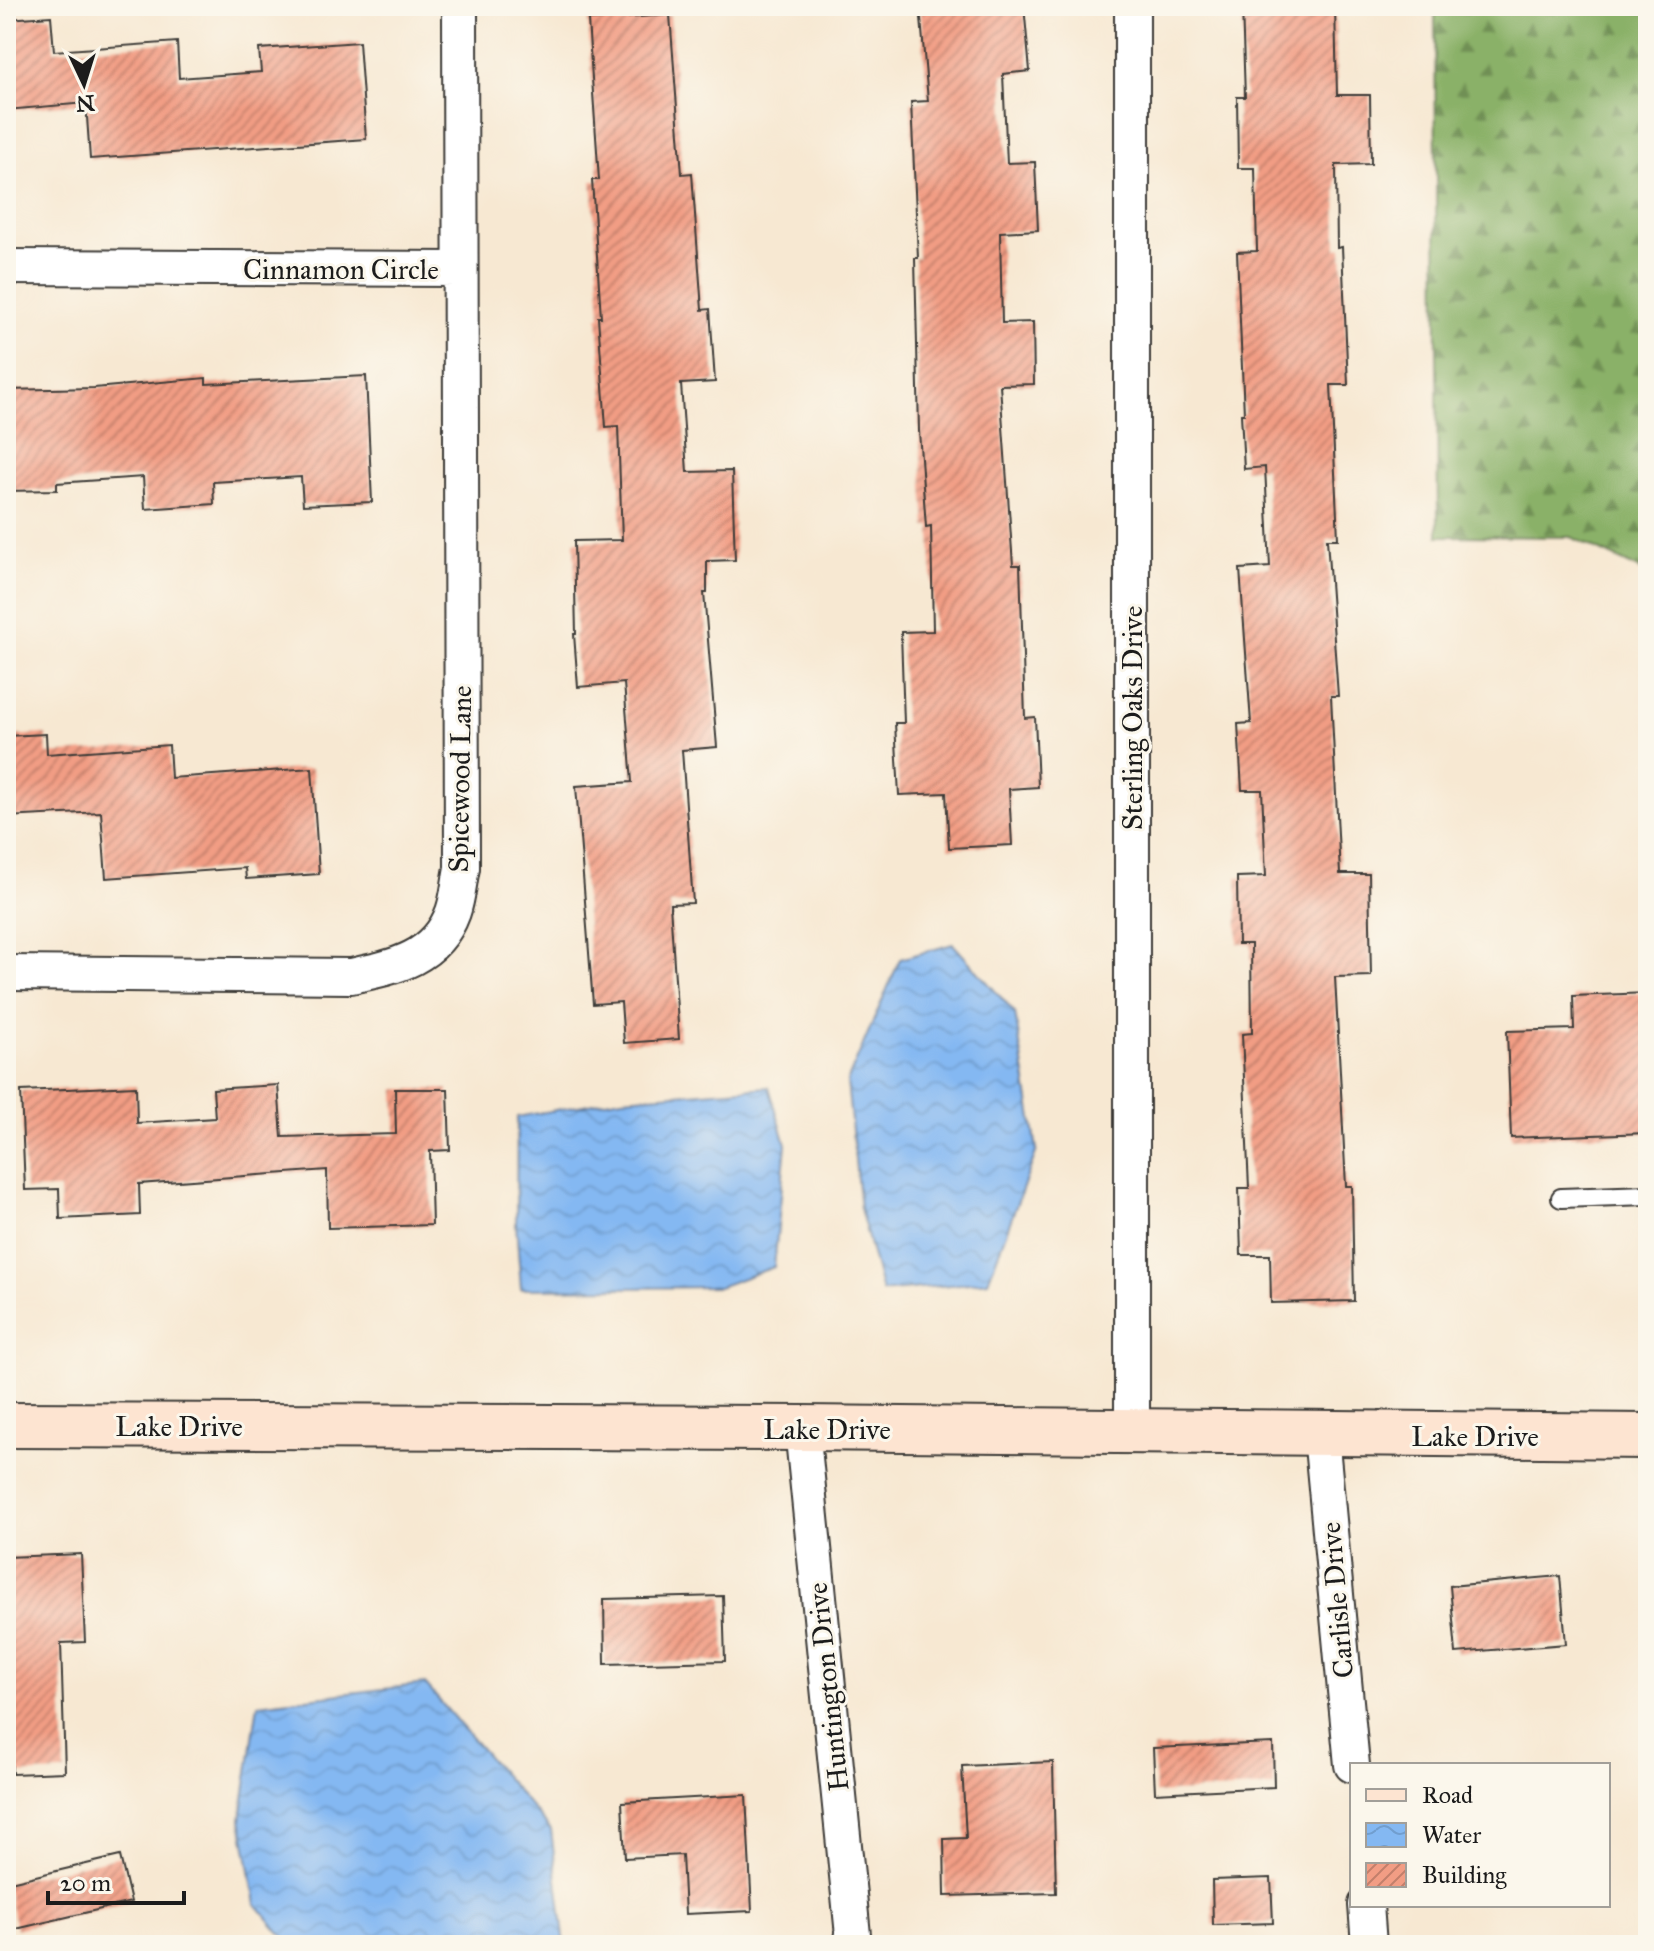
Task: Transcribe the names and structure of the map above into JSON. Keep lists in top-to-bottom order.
{
  "streets": {
    "street": [
      "Cinnamon Circle",
      "Sterling Oaks Drive",
      "Spicewood Lane",
      "Lake Drive",
      "Carlisle Drive",
      "Huntington Drive"
    ]
  },
  "crossings": [
    ["Cinnamon Circle", "Spicewood Lane"],
    ["Sterling Oaks Drive", "Lake Drive"],
    ["Lake Drive", "Carlisle Drive"],
    ["Lake Drive", "Huntington Drive"]
  ],
  "legend": ["Road", "Water", "Building"],
  "scale_bar": "20 m",
  "north": "bottom"
}
